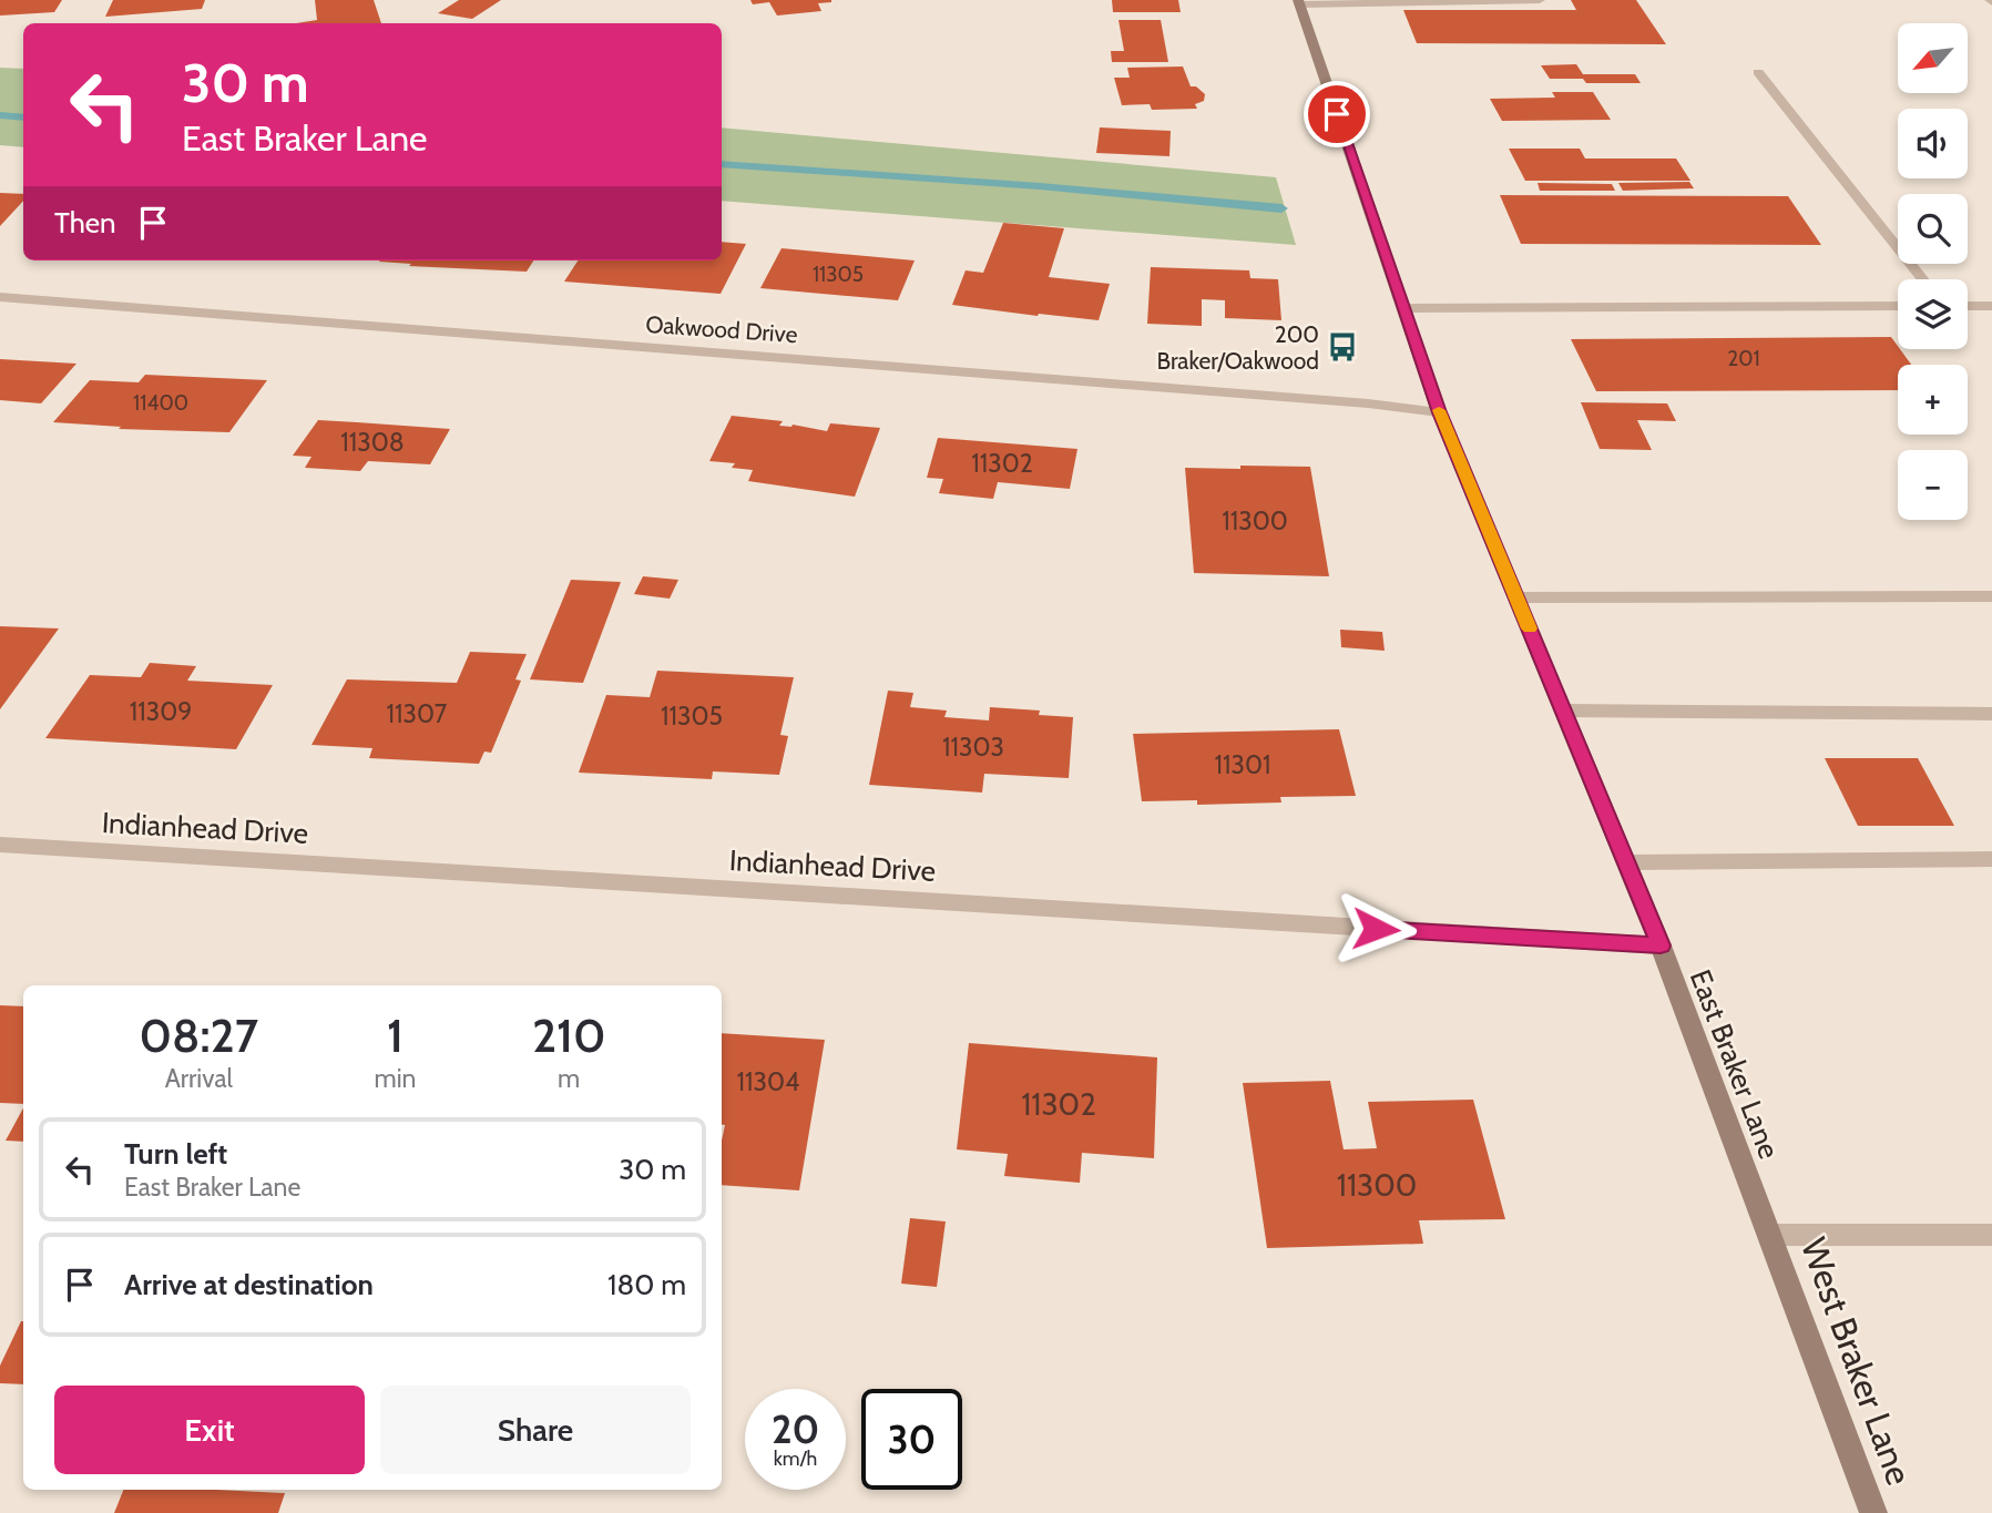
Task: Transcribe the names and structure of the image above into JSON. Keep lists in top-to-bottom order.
{
  "streets": {
    "main road": ["East Braker Lane", "West Braker Lane"],
    "street": ["Oakwood Drive", "Indianhead Drive"]
  },
  "crossings": [
    ["Oakwood Drive", "East Braker Lane"],
    ["Indianhead Drive", "East Braker Lane"],
    ["East Braker Lane", "West Braker Lane"]
  ],
  "places": {
    "bus stop": ["200 Braker/Oakwood"]
  },
  "house_numbers": [
    "11305",
    "201",
    "11400",
    "11308",
    "11302",
    "11300",
    "11309",
    "11307",
    "11305",
    "11303",
    "11301",
    "11304",
    "11302",
    "11300"
  ],
  "north": "bottom left",
  "page": {
    "map_buttons": ["+", "−"],
    "turn": ["30 m", "East Braker Lane"],
    "then": "Then",
    "eta": [
      "08:27",
      "Arrival",
      "1",
      "min",
      "210",
      "m"
    ],
    "list": [
      {
        "name": "Turn left",
        "note": "East Braker Lane",
        "value": "30 m"
      },
      {
        "name": "Arrive at destination",
        "value": "180 m"
      }
    ],
    "buttons": ["Exit", "Share"],
    "speed": "20 km/h",
    "limit": "30"
  }
}
